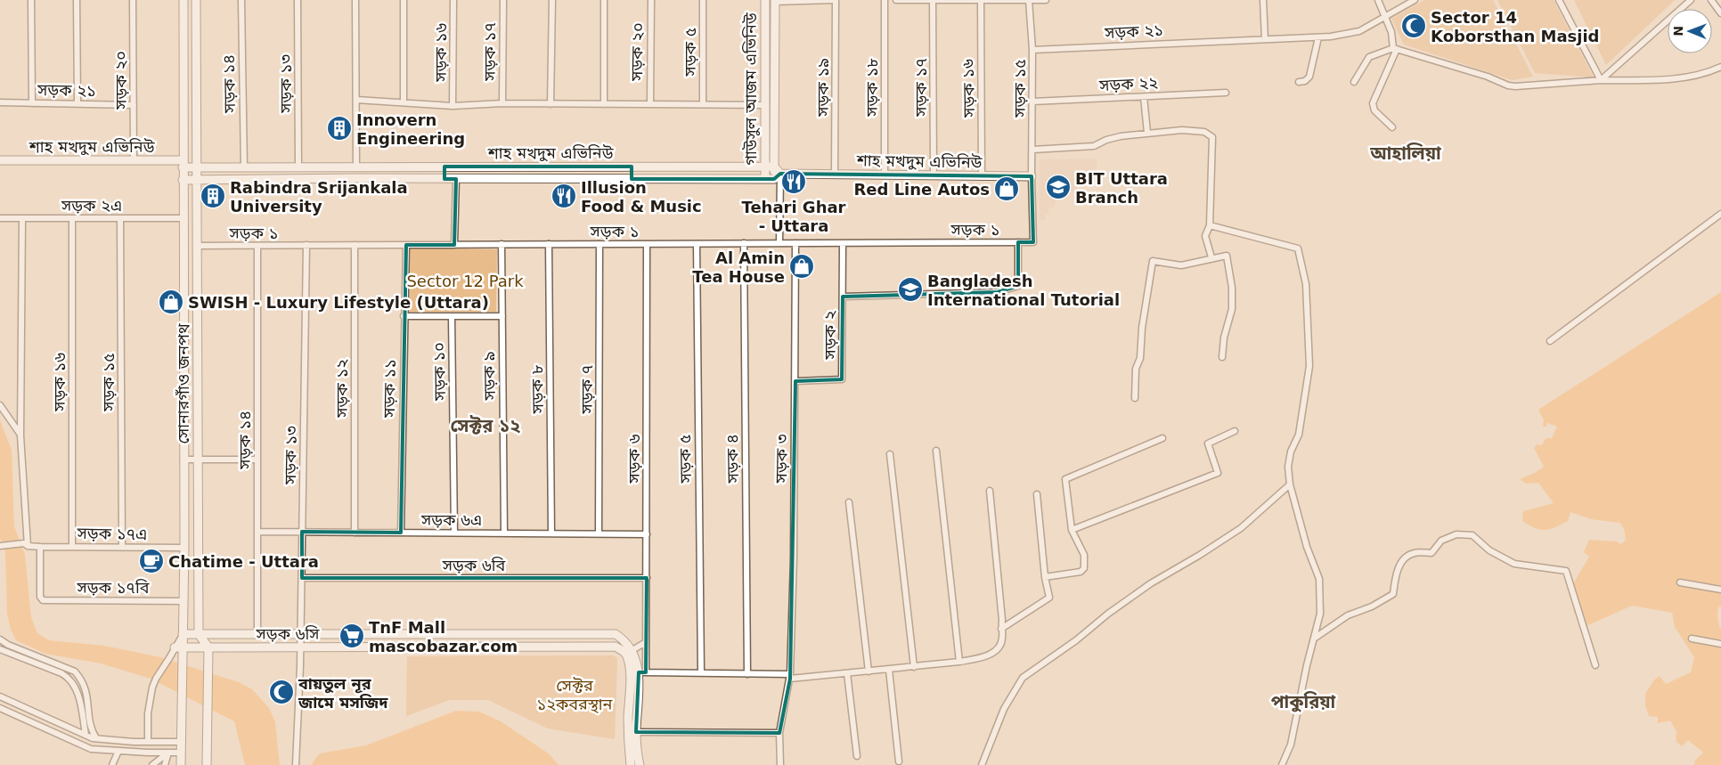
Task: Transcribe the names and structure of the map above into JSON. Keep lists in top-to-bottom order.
{
  "streets": {
    "street": [
      "সড়ক ২১",
      "সড়ক ১৭",
      "সড়ক ২০",
      "সড়ক ৫",
      "সড়ক ১৬",
      "সড়ক ১৪",
      "সড়ক ১৩",
      "সড়ক ২২",
      "সড়ক ১৯",
      "সড়ক ১৮",
      "সড়ক ১৫",
      "গাউসুল আজম এভিনিউ",
      "শাহ মখদুম এভিনিউ",
      "সড়ক ২এ",
      "সড়ক ১",
      "সড়ক ২",
      "সড়ক ১০",
      "সড়ক ৯",
      "সোনারগাঁও জনপথ",
      "সড়ক ১২",
      "সড়ক ১১",
      "সড়ক ৮",
      "সড়ক ৭",
      "সড়ক ৬",
      "সড়ক ৪",
      "সড়ক ৩",
      "সড়ক ৬এ",
      "সড়ক ১৭এ",
      "সড়ক ৬বি",
      "সড়ক ১৭বি",
      "সড়ক ৬সি"
    ]
  },
  "crossings": [
    ["সড়ক ২১", "সড়ক ২০"],
    ["সড়ক ২১", "সড়ক ১৫"],
    ["সড়ক ১৭", "শাহ মখদুম এভিনিউ"],
    ["সড়ক ২০", "শাহ মখদুম এভিনিউ"],
    ["সড়ক ৫", "সড়ক ১"],
    ["সড়ক ১৬", "শাহ মখদুম এভিনিউ"],
    ["সড়ক ১৬", "সড়ক ২এ"],
    ["সড়ক ১৬", "সড়ক ১৭এ"],
    ["সড়ক ১৪", "শাহ মখদুম এভিনিউ"],
    ["সড়ক ১৪", "সড়ক ১"],
    ["সড়ক ১৪", "সড়ক ৬এ"],
    ["সড়ক ১৪", "সড়ক ৬সি"],
    ["সড়ক ১৩", "শাহ মখদুম এভিনিউ"],
    ["সড়ক ১৩", "সড়ক ১"],
    ["সড়ক ১৩", "সড়ক ৬এ"],
    ["সড়ক ১৩", "সড়ক ৬বি"],
    ["সড়ক ১৩", "সড়ক ৬সি"],
    ["সড়ক ২২", "সড়ক ১৫"],
    ["সড়ক ১৯", "শাহ মখদুম এভিনিউ"],
    ["সড়ক ১৮", "শাহ মখদুম এভিনিউ"],
    ["সড়ক ১৫", "শাহ মখদুম এভিনিউ"],
    ["সড়ক ১৫", "সড়ক ২এ"],
    ["সড়ক ১৫", "সড়ক ১"],
    ["সড়ক ১৫", "সড়ক ১৭এ"],
    ["গাউসুল আজম এভিনিউ", "শাহ মখদুম এভিনিউ"],
    ["শাহ মখদুম এভিনিউ", "সোনারগাঁও জনপথ"],
    ["সড়ক ২এ", "সোনারগাঁও জনপথ"],
    ["সড়ক ১", "সড়ক ২"],
    ["সড়ক ১", "সড়ক ৯"],
    ["সড়ক ১", "সোনারগাঁও জনপথ"],
    ["সড়ক ১", "সড়ক ১২"],
    ["সড়ক ১", "সড়ক ১১"],
    ["সড়ক ১", "সড়ক ৮"],
    ["সড়ক ১", "সড়ক ৭"],
    ["সড়ক ১", "সড়ক ৬"],
    ["সড়ক ১", "সড়ক ৪"],
    ["সড়ক ১", "সড়ক ৩"],
    ["সড়ক ২", "সড়ক ৩"],
    ["সড়ক ১০", "সড়ক ৬এ"],
    ["সড়ক ৯", "সড়ক ৬এ"],
    ["সোনারগাঁও জনপথ", "সড়ক ১৭এ"],
    ["সোনারগাঁও জনপথ", "সড়ক ১৭বি"],
    ["সোনারগাঁও জনপথ", "সড়ক ৬সি"],
    ["সড়ক ১২", "সড়ক ৬এ"],
    ["সড়ক ১১", "সড়ক ৬এ"],
    ["সড়ক ৮", "সড়ক ৬এ"],
    ["সড়ক ৭", "সড়ক ৬এ"],
    ["সড়ক ৬", "সড়ক ৬এ"],
    ["সড়ক ৬", "সড়ক ৬বি"],
    ["সড়ক ১৭এ", "সড়ক ১৭বি"]
  ],
  "districts": ["আহালিয়া", "সেক্টর ১২", "পাকুরিয়া"],
  "parks": ["Sector 12 Park", "সেক্টর ১২কবরস্থান"],
  "places": {
    "mosque": ["Sector 14 Koborsthan Masjid", "বায়তুল নূর জামে মসজিদ"],
    "building": ["Innovern Engineering", "Rabindra Srijankala University"],
    "restaurant": ["Tehari Ghar - Uttara", "Illusion Food & Music"],
    "school or university": ["BIT Uttara Branch", "Bangladesh International Tutorial"],
    "shop": ["Red Line Autos", "Al Amin Tea House", "SWISH - Luxury Lifestyle (Uttara)"],
    "cafe": ["Chatime - Uttara"],
    "supermarket": ["TnF Mall mascobazar.com"]
  },
  "north": "left"
}
